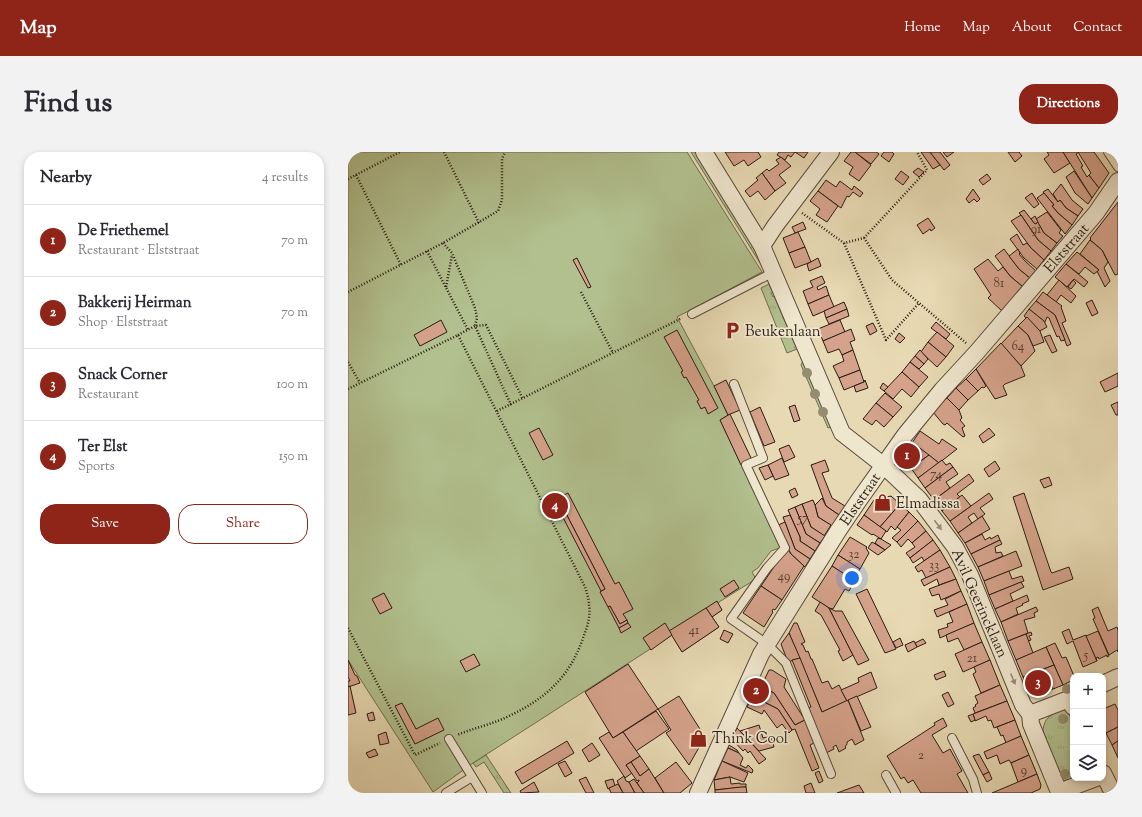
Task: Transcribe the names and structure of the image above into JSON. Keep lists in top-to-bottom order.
{
  "streets": {
    "street": ["Elststraat", "Avil Geerincklaan"]
  },
  "crossings": [
    ["Elststraat", "Avil Geerincklaan"]
  ],
  "one_way": ["Avil Geerincklaan"],
  "places": {
    "parking": ["Beukenlaan"],
    "shop": ["Elmadissa", "Think Cool"]
  },
  "house_numbers": [
    "91",
    "81",
    "64",
    "74",
    "57",
    "32",
    "33",
    "49",
    "41",
    "5",
    "21",
    "2",
    "9"
  ],
  "page": {
    "header": "Map",
    "nav": [
      "Home",
      "Map",
      "About",
      "Contact"
    ],
    "title": "Find us",
    "buttons": [
      "Directions",
      ["Save", "Share"]
    ],
    "heading": ["Nearby", "4 results"],
    "list": [
      {
        "mark": "1",
        "name": "De Friethemel",
        "note": "Restaurant · Elststraat",
        "value": "70 m"
      },
      {
        "mark": "2",
        "name": "Bakkerij Heirman",
        "note": "Shop · Elststraat",
        "value": "70 m"
      },
      {
        "mark": "3",
        "name": "Snack Corner",
        "note": "Restaurant",
        "value": "100 m"
      },
      {
        "mark": "4",
        "name": "Ter Elst",
        "note": "Sports",
        "value": "150 m"
      }
    ],
    "pins": [
      "1",
      "4",
      "3",
      "2"
    ],
    "map_buttons": ["+", "−"]
  }
}
